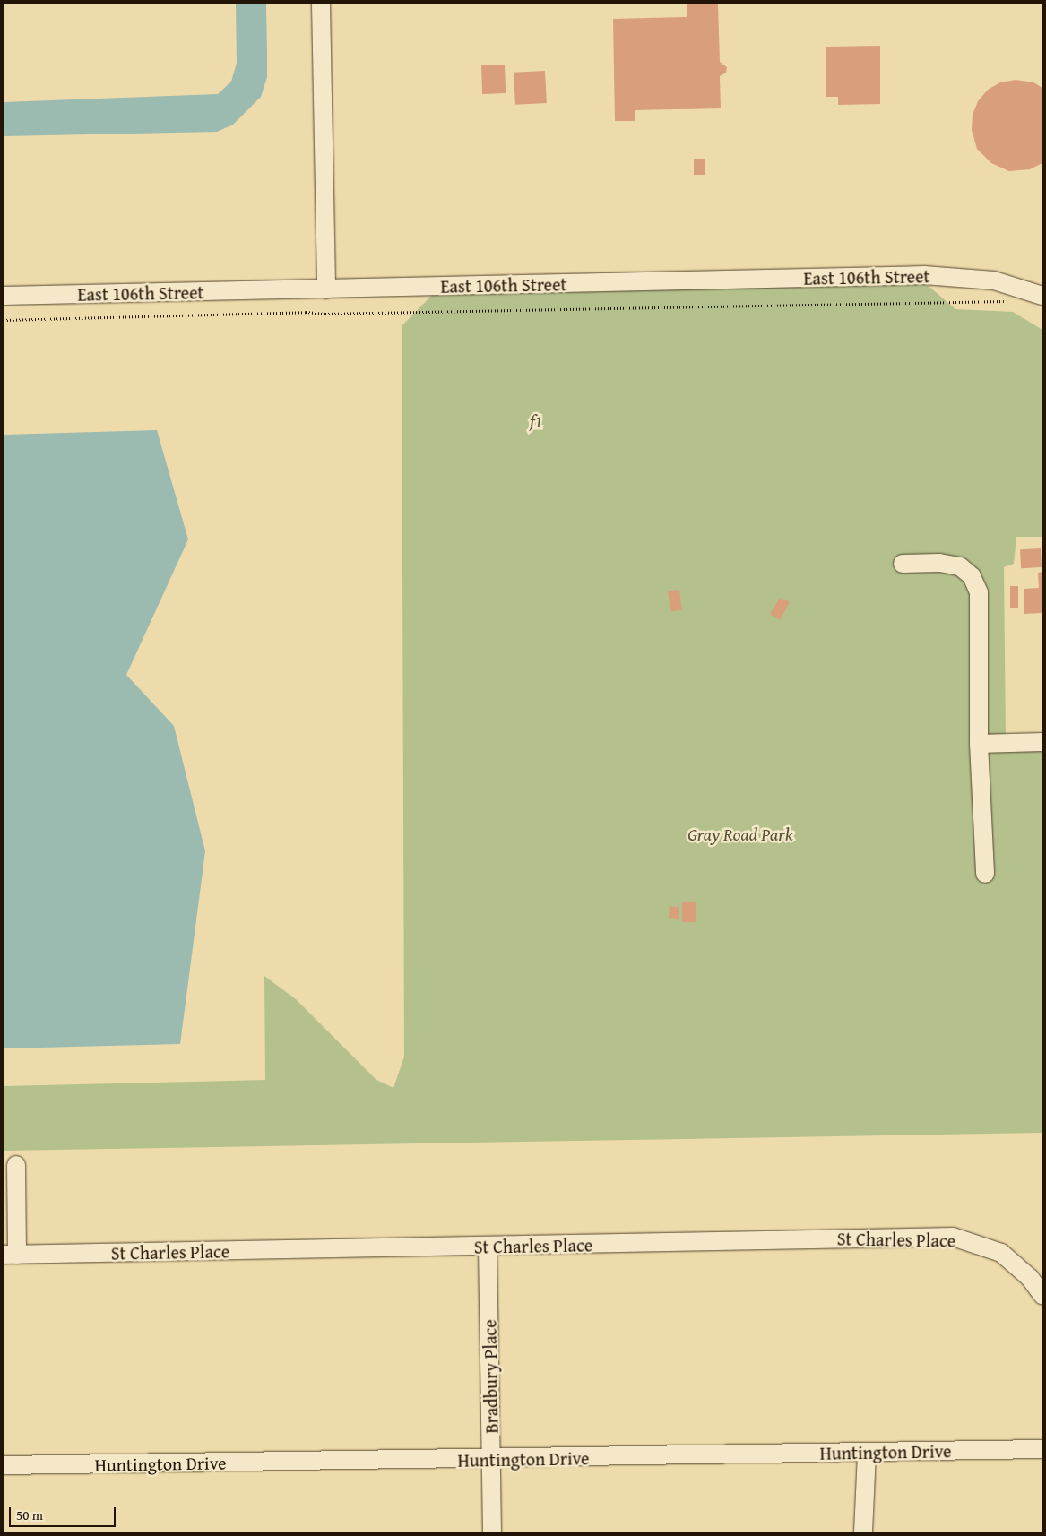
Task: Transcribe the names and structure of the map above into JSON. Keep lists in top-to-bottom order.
{
  "streets": {
    "street": [
      "East 106th Street",
      "St Charles Place",
      "Bradbury Place",
      "Huntington Drive"
    ]
  },
  "crossings": [
    ["St Charles Place", "Bradbury Place"],
    ["Bradbury Place", "Huntington Drive"]
  ],
  "parks": ["f1", "Gray Road Park"],
  "scale_bar": "50 m"
}
